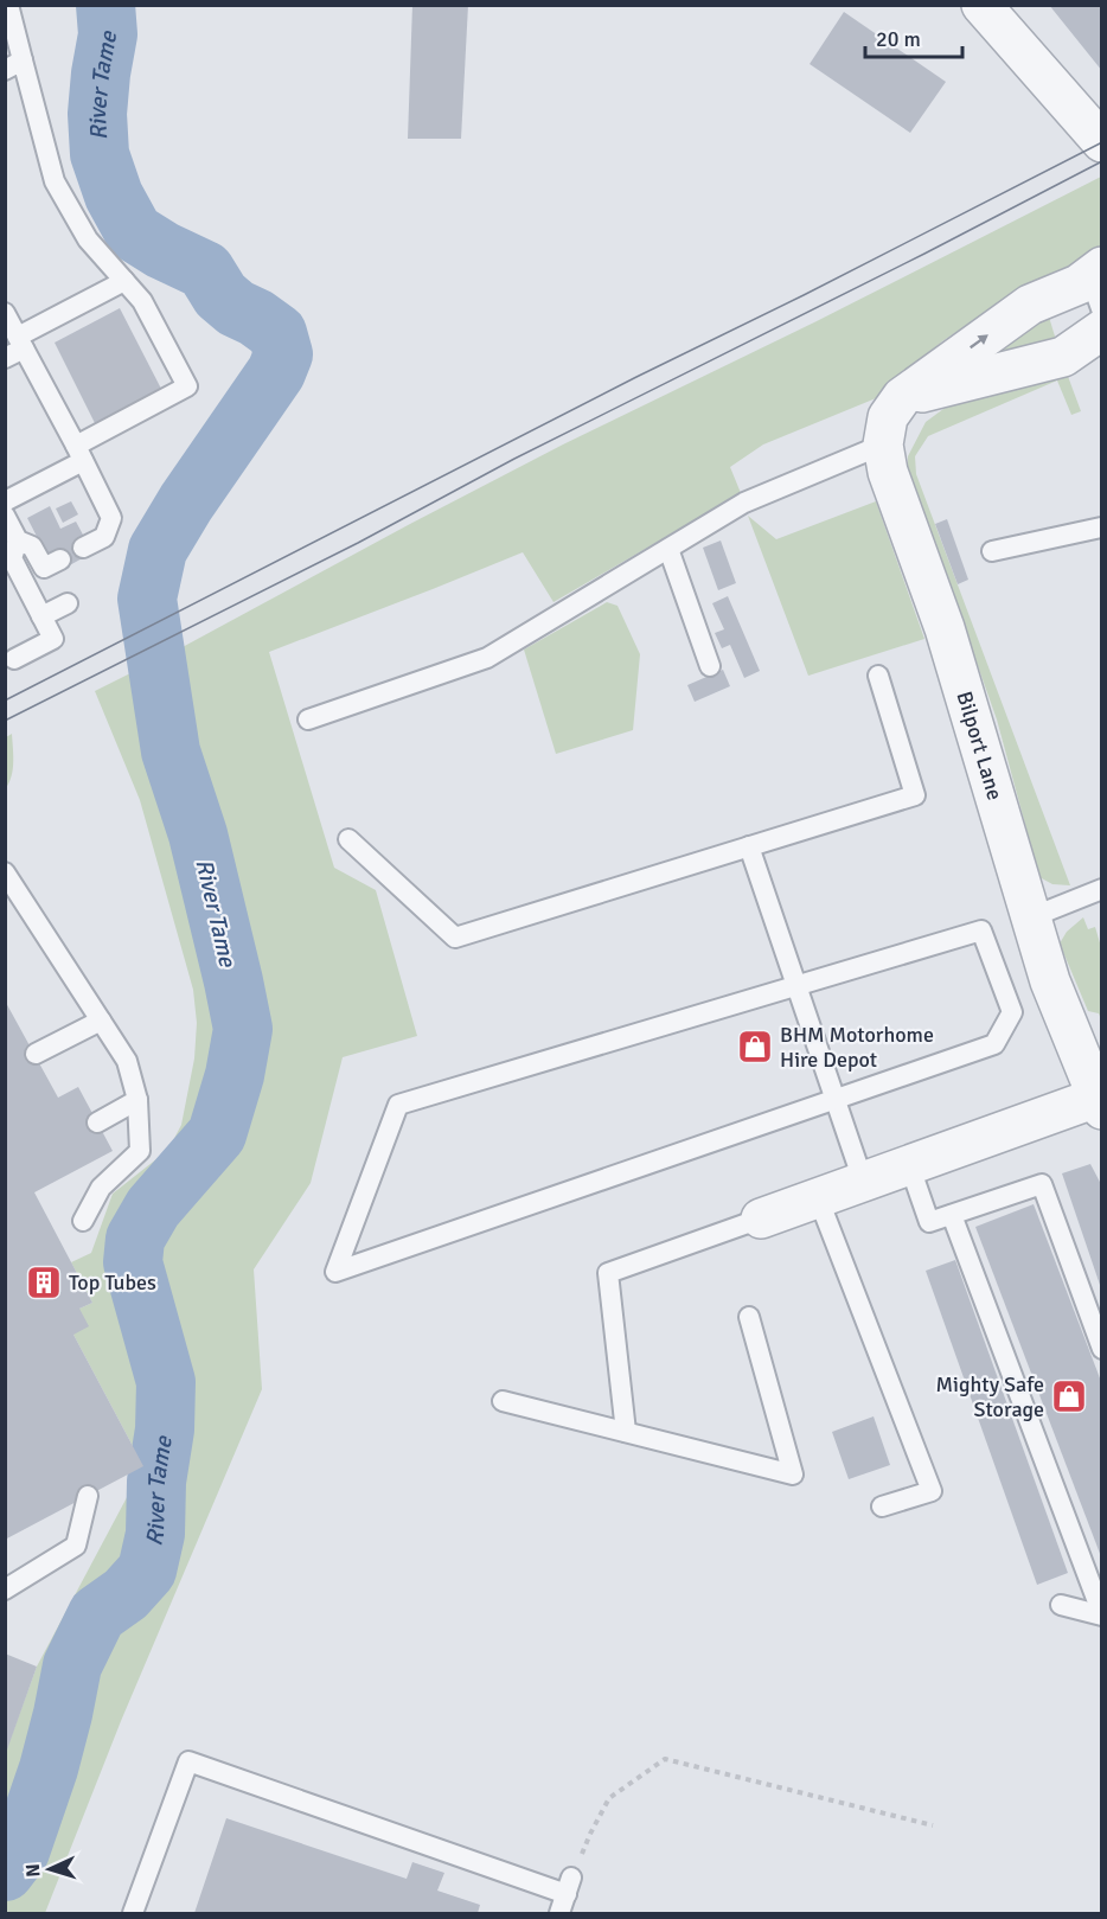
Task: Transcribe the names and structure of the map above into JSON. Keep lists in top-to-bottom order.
{
  "streets": {
    "street": ["Bilport Lane"]
  },
  "water": ["River Tame"],
  "places": {
    "shop": ["BHM Motorhome Hire Depot", "Mighty Safe Storage"],
    "building": ["Top Tubes"]
  },
  "scale_bar": "20 m",
  "north": "left"
}
